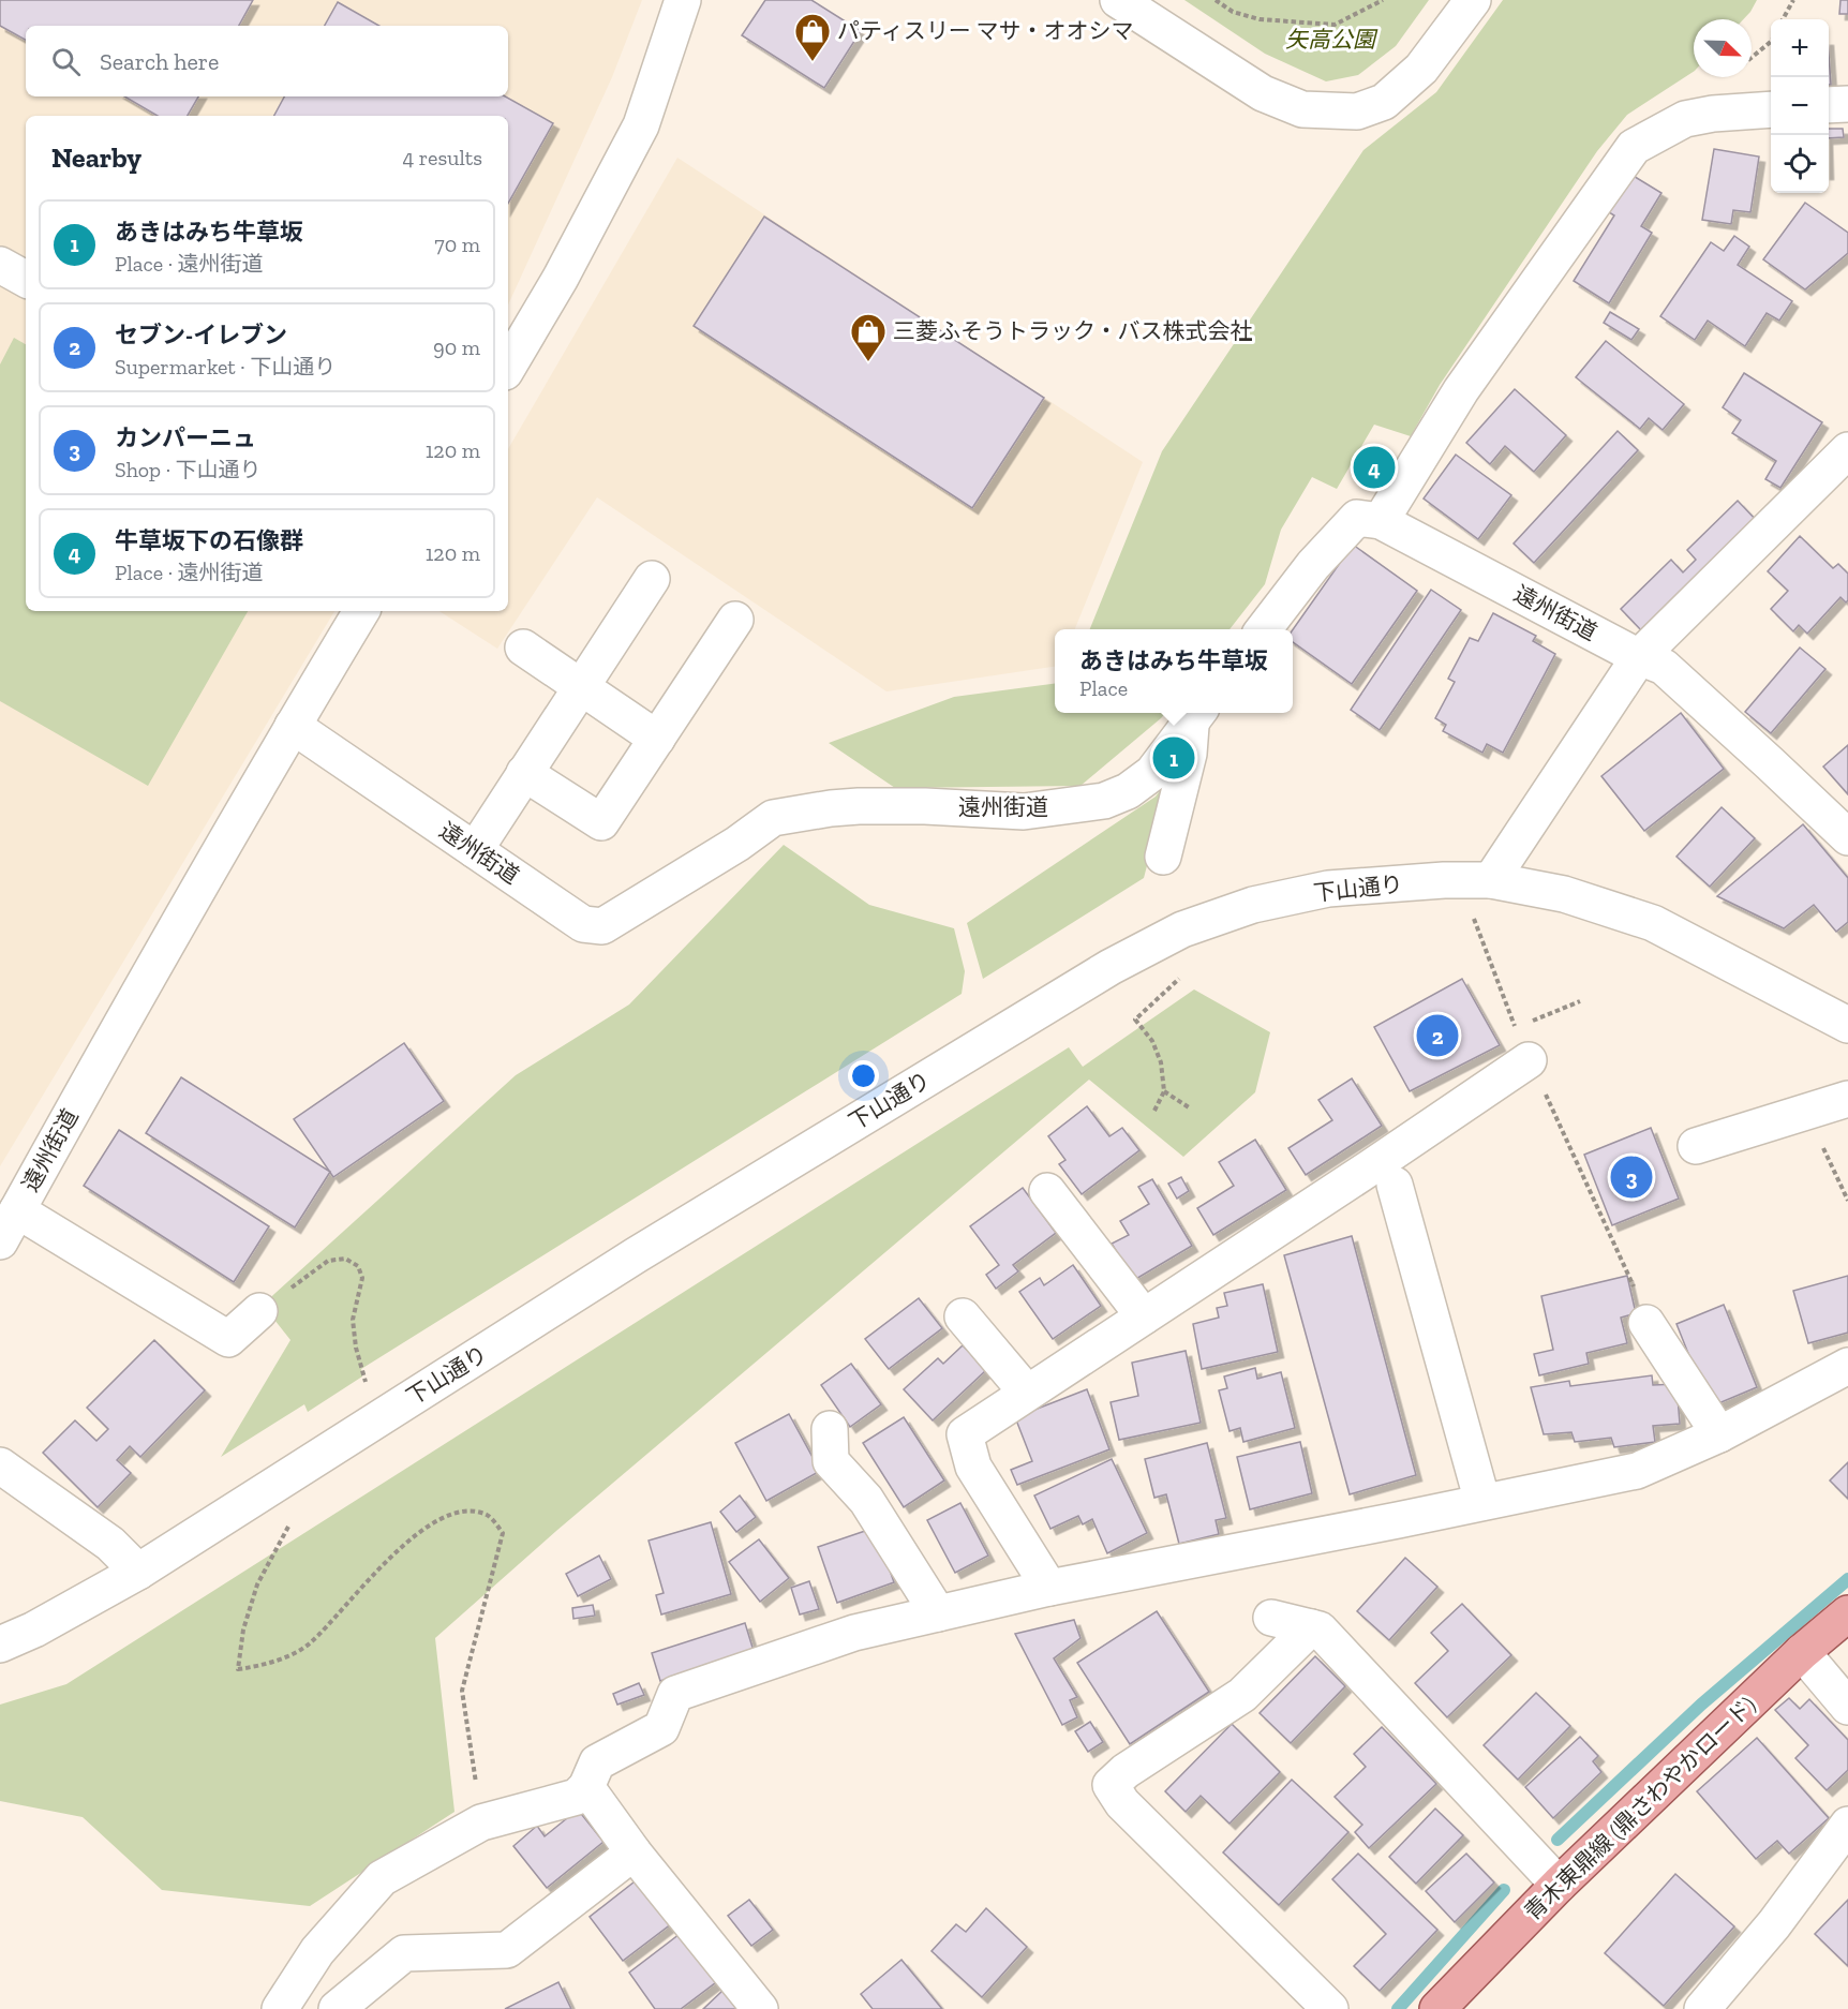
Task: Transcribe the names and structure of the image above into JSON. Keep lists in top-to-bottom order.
{
  "streets": {
    "main road": ["青木東鼎線 (鼎さわやかロード)"],
    "street": ["遠州街道", "下山通り"]
  },
  "parks": ["矢高公園"],
  "places": {
    "shop": ["パティスリー マサ・オオシマ", "三菱ふそうトラック・バス株式会社"]
  },
  "north": "bottom right",
  "page": {
    "map_buttons": ["+", "−"],
    "search": "Search here",
    "heading": ["Nearby", "4 results"],
    "list": [
      {
        "mark": "1",
        "name": "あきはみち牛草坂",
        "note": "Place · 遠州街道",
        "value": "70 m"
      },
      {
        "mark": "2",
        "name": "セブン-イレブン",
        "note": "Supermarket · 下山通り",
        "value": "90 m"
      },
      {
        "mark": "3",
        "name": "カンパーニュ",
        "note": "Shop · 下山通り",
        "value": "120 m"
      },
      {
        "mark": "4",
        "name": "牛草坂下の石像群",
        "note": "Place · 遠州街道",
        "value": "120 m"
      }
    ],
    "pins": [
      "4",
      "1",
      "2",
      "3"
    ],
    "popup": ["あきはみち牛草坂", "Place"]
  }
}
